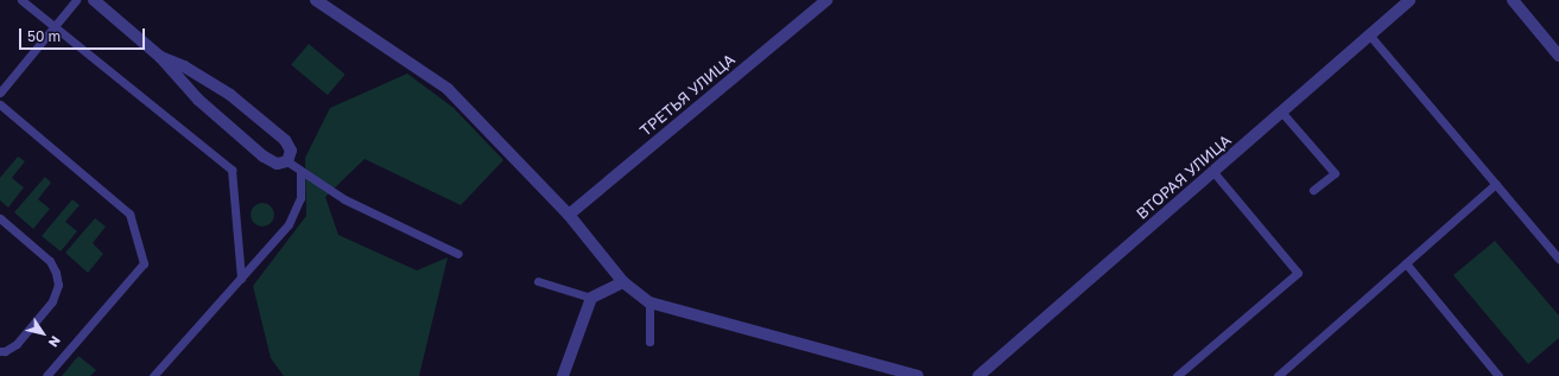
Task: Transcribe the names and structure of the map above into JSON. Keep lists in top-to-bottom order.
{
  "streets": {
    "street": ["ТРЕТЬЯ УЛИЦА", "ВТОРАЯ УЛИЦА"]
  },
  "scale_bar": "50 m",
  "north": "bottom right"
}
